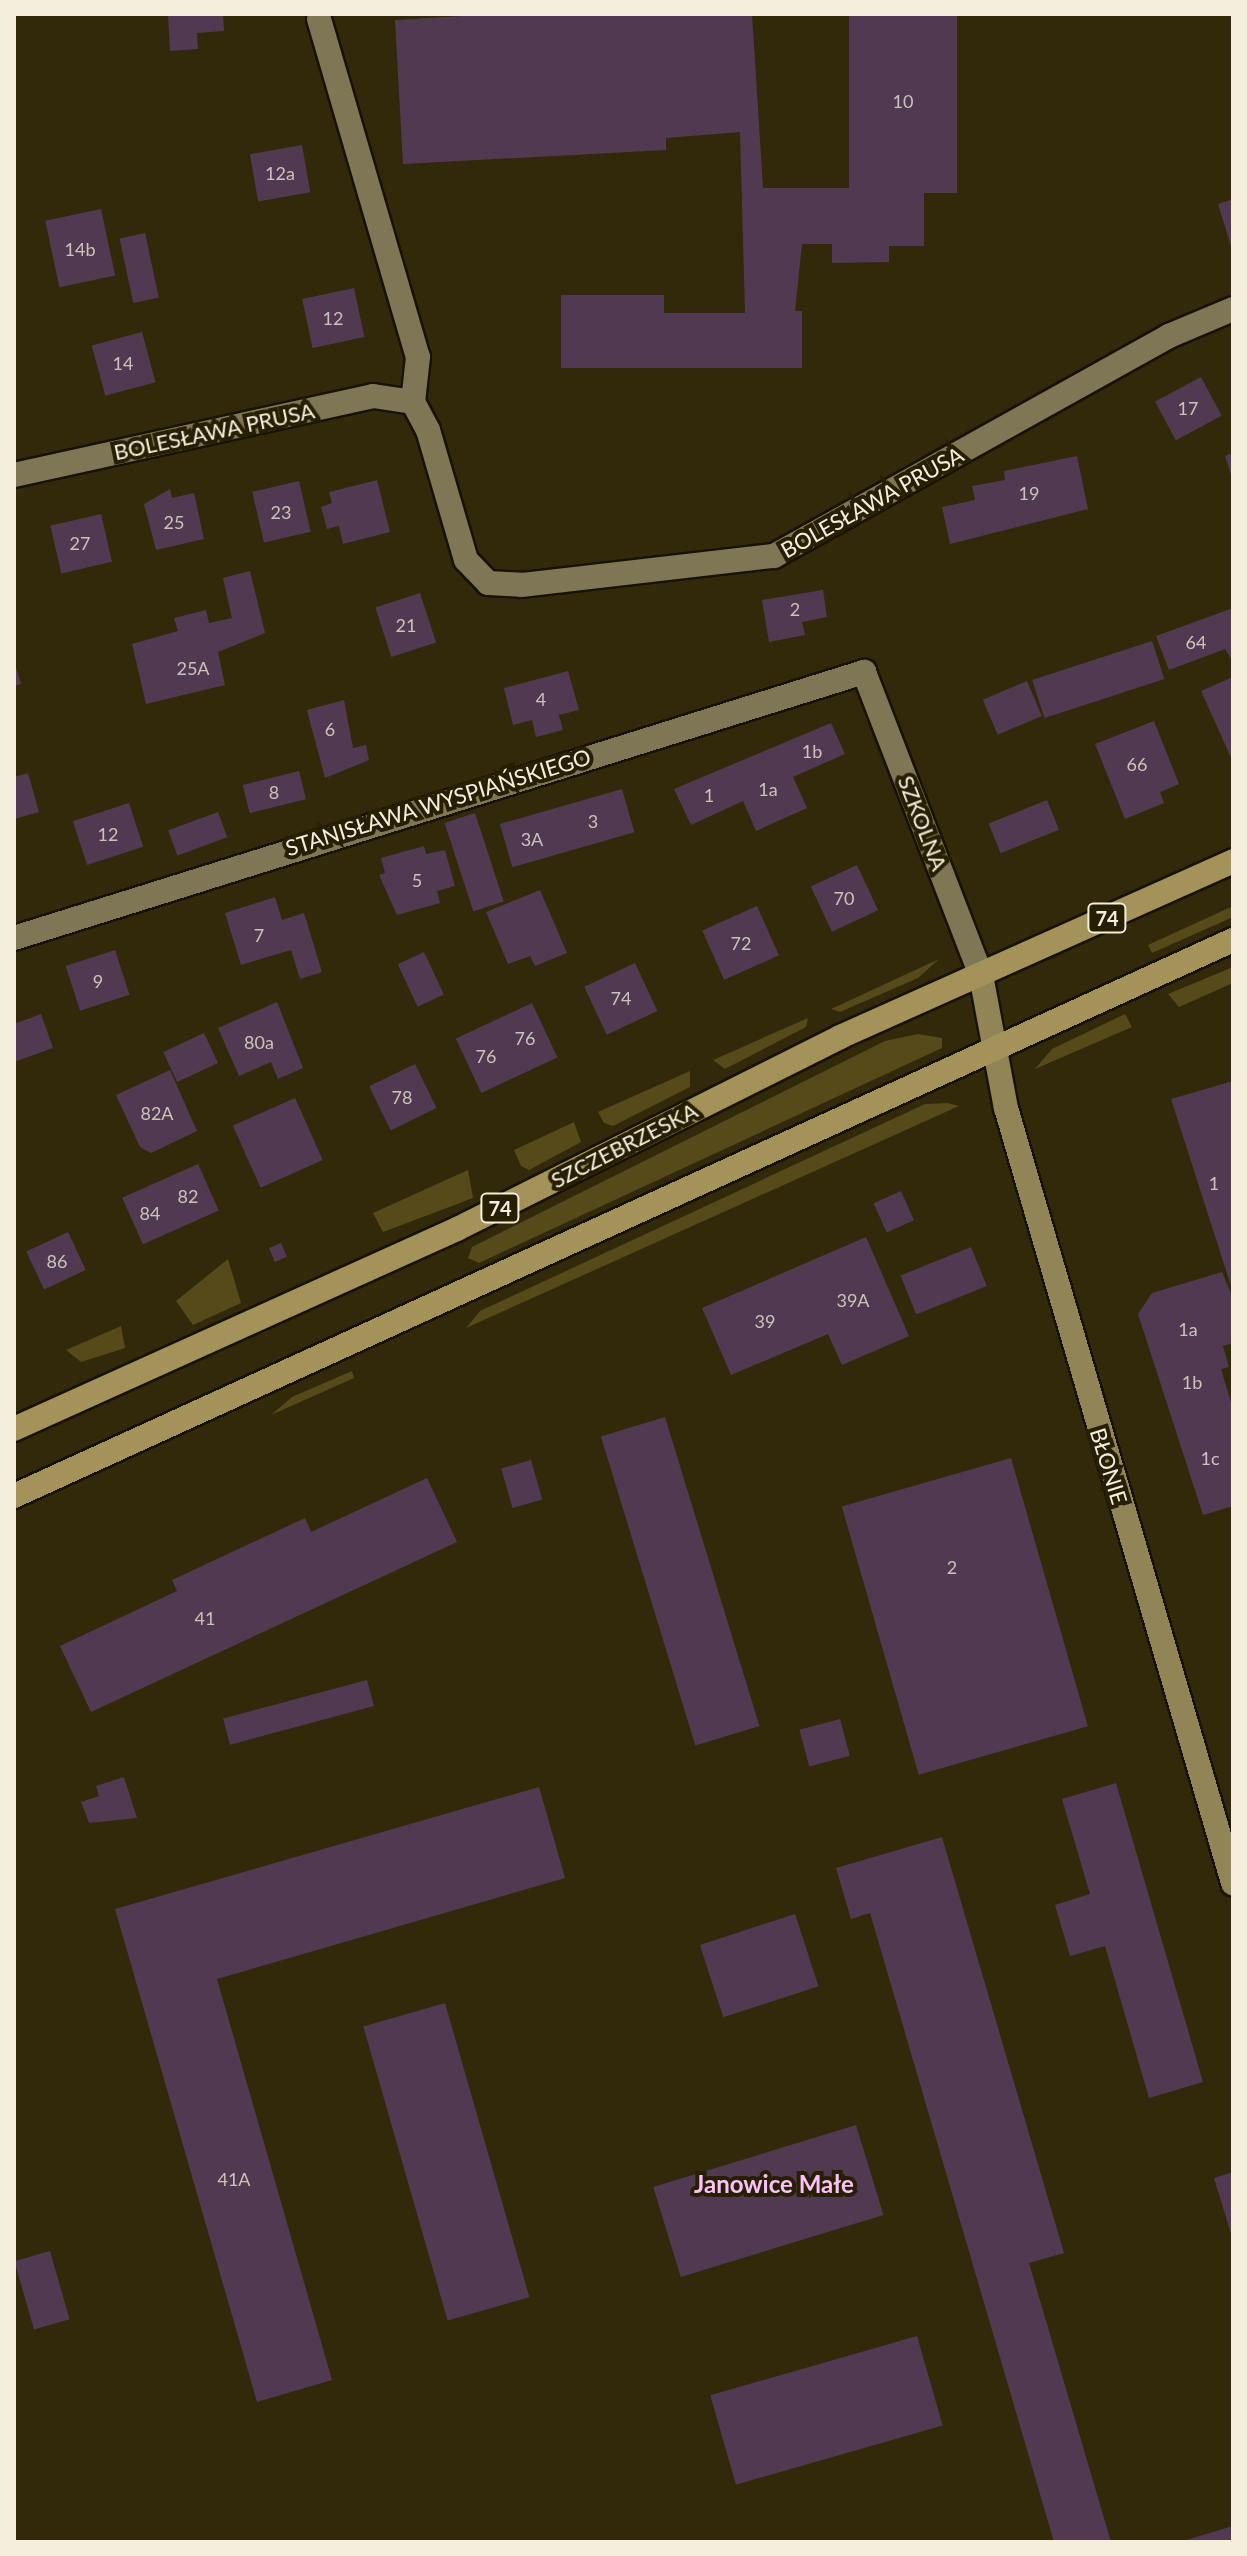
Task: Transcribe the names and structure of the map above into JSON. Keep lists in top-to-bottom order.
{
  "streets": {
    "main road": ["74", "SZCZEBRZESKA"],
    "street": [
      "BOLESŁAWA PRUSA",
      "STANISŁAWA WYSPIAŃSKIEGO",
      "SZKOLNA",
      "BŁONIE"
    ]
  },
  "crossings": [
    ["STANISŁAWA WYSPIAŃSKIEGO", "SZKOLNA"],
    ["SZKOLNA", "SZCZEBRZESKA"],
    ["SZKOLNA", "BŁONIE"],
    ["SZCZEBRZESKA", "BŁONIE"]
  ],
  "districts": ["Janowice Małe"],
  "house_numbers": [
    "10",
    "12a",
    "14b",
    "12",
    "14",
    "17",
    "19",
    "23",
    "25",
    "27",
    "2",
    "21",
    "64",
    "25A",
    "4",
    "6",
    "1b",
    "66",
    "1a",
    "8",
    "1",
    "3",
    "12",
    "3A",
    "5",
    "70",
    "7",
    "72",
    "9",
    "74",
    "76",
    "80a",
    "76",
    "78",
    "82A",
    "1",
    "82",
    "84",
    "86",
    "39A",
    "39",
    "1a",
    "1b",
    "1c",
    "2",
    "41",
    "41A"
  ]
}
